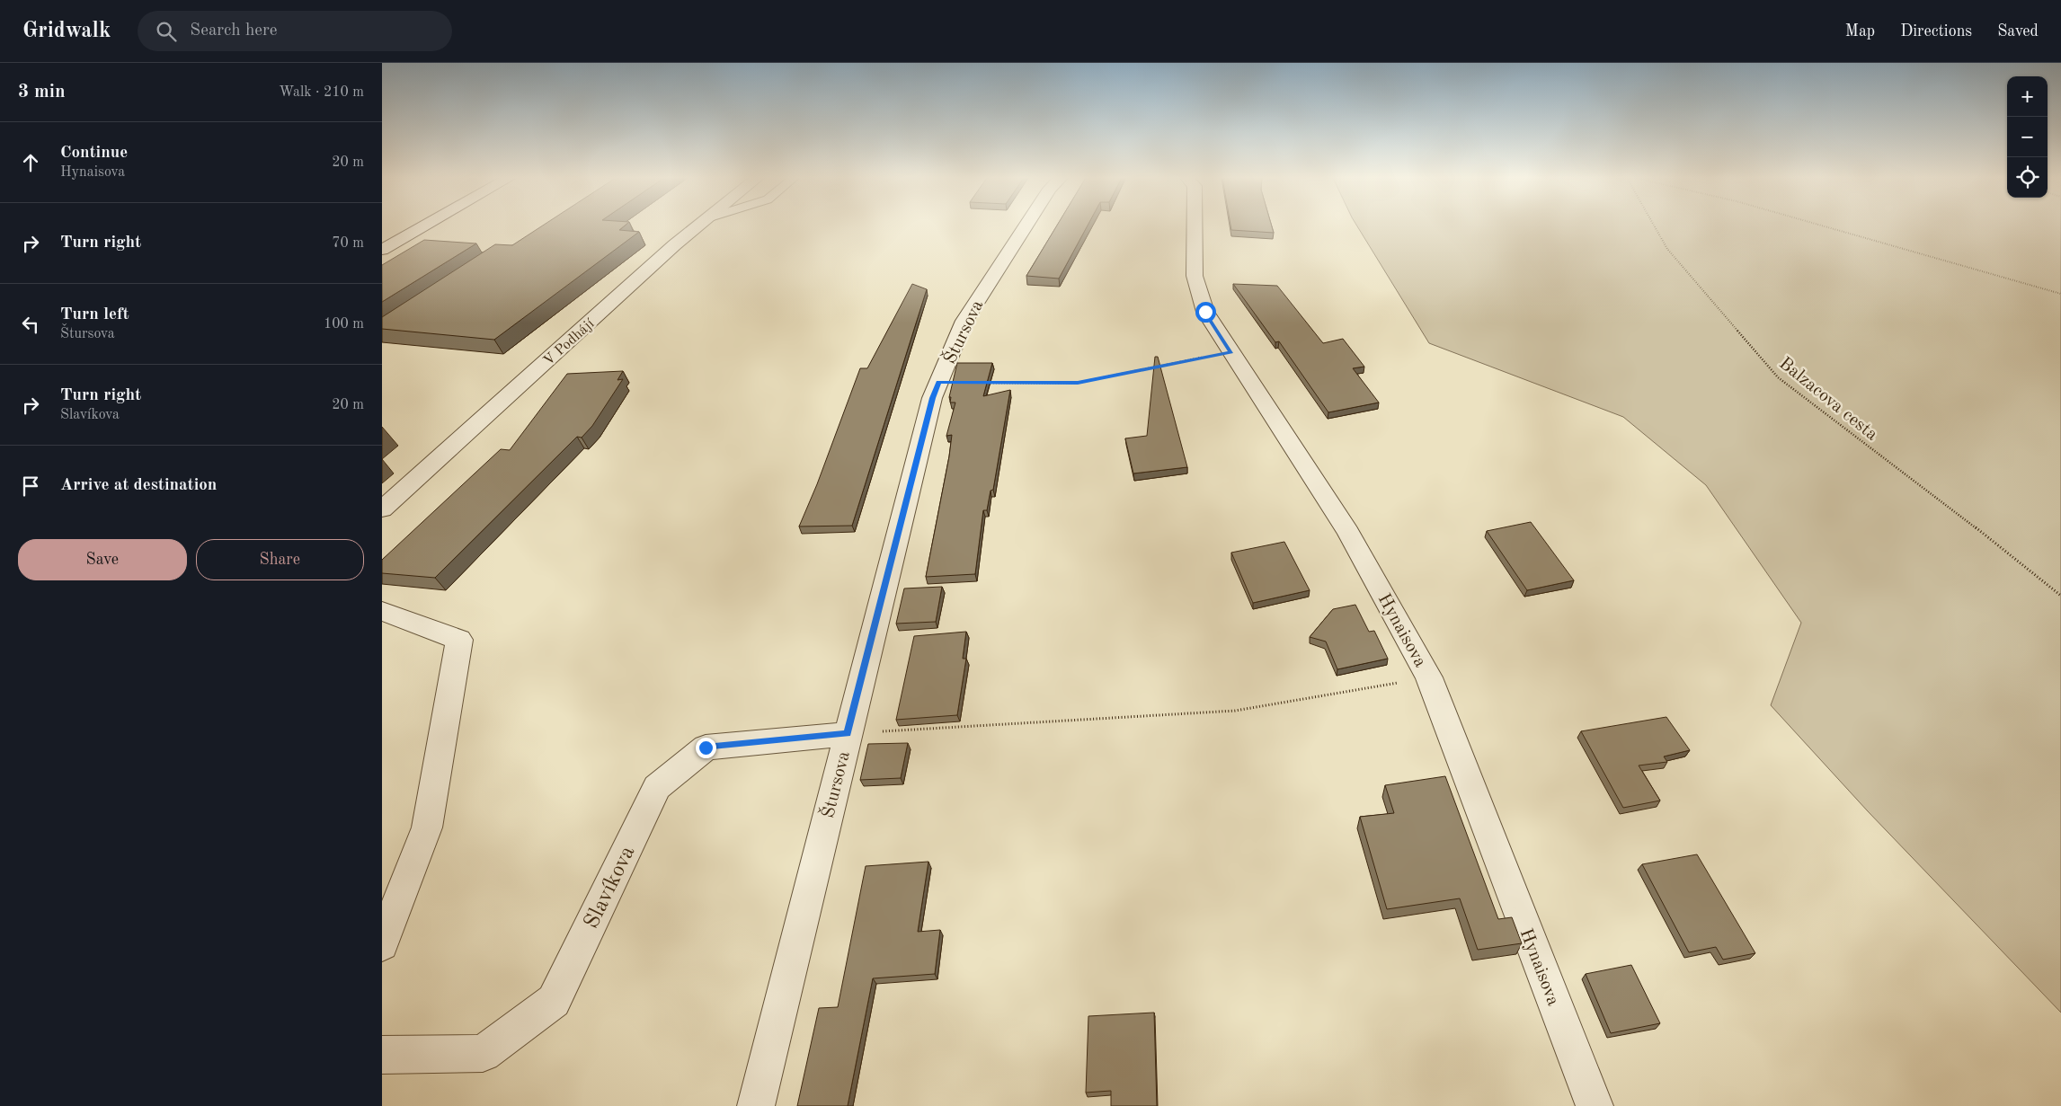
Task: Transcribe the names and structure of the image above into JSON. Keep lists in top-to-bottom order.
{
  "streets": {
    "street": [
      "Štursova",
      "V Podhájí",
      "Hynaisova",
      "Slavíkova"
    ],
    "path": ["Balzacova cesta"]
  },
  "crossings": [
    ["Štursova", "Slavíkova"]
  ],
  "page": {
    "header": "Gridwalk",
    "search": "Search here",
    "nav": ["Map", "Directions", "Saved"],
    "heading": ["3 min", "Walk · 210 m"],
    "map_buttons": ["+", "−"],
    "list": [
      ["Continue", "Hynaisova", "20 m"],
      ["Turn right", "70 m"],
      ["Turn left", "Štursova", "100 m"],
      ["Turn right", "Slavíkova", "20 m"],
      "Arrive at destination"
    ],
    "buttons": ["Save", "Share"]
  }
}
